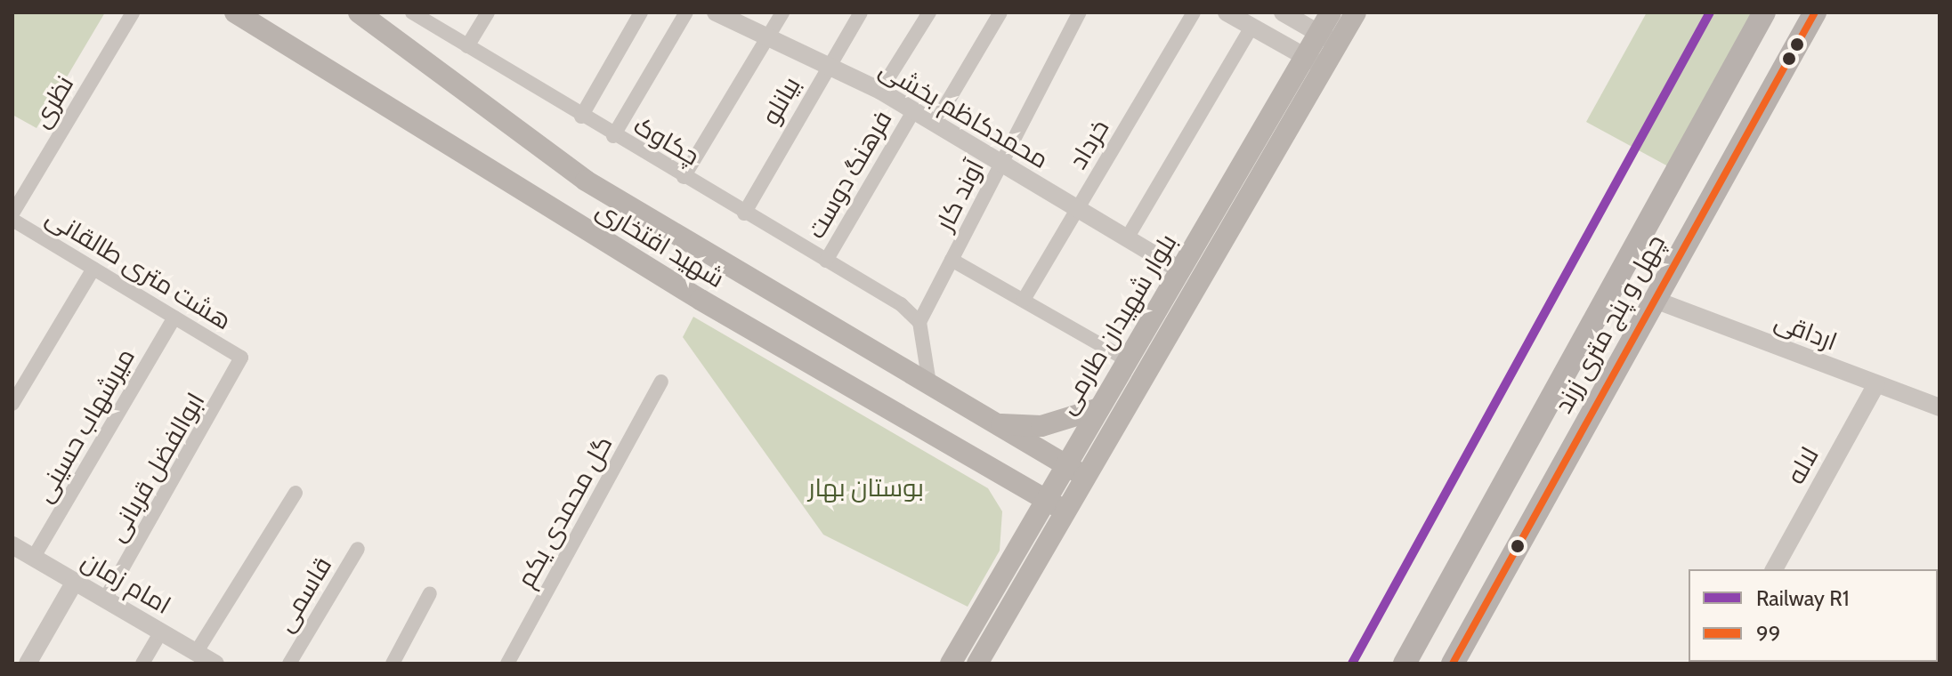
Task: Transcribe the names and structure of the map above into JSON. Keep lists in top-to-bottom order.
{
  "streets": {
    "main road": ["شهید افتخاری", "بلوار شهیدان طارمی", "چهل و پنج متری زرند"],
    "street": [
      "بیانلو",
      "نظری",
      "محمدکاظم بخشی",
      "چکاوک",
      "خرداد",
      "فرهنگ دوست",
      "آوند کار",
      "هشت متری طالقانی",
      "ارداقی",
      "میرشهاب حسینی",
      "لاله",
      "ابوالفضل قربانی",
      "گل محمدی یکم",
      "امام زمان",
      "قاسمی"
    ]
  },
  "crossings": [
    ["بیانلو", "محمدکاظم بخشی"],
    ["بیانلو", "چکاوک"],
    ["محمدکاظم بخشی", "خرداد"],
    ["محمدکاظم بخشی", "فرهنگ دوست"],
    ["محمدکاظم بخشی", "آوند کار"],
    ["محمدکاظم بخشی", "بلوار شهیدان طارمی"],
    ["چکاوک", "فرهنگ دوست"],
    ["چکاوک", "آوند کار"],
    ["شهید افتخاری", "بلوار شهیدان طارمی"],
    ["هشت متری طالقانی", "میرشهاب حسینی"],
    ["هشت متری طالقانی", "ابوالفضل قربانی"],
    ["چهل و پنج متری زرند", "ارداقی"],
    ["ارداقی", "لاله"],
    ["میرشهاب حسینی", "امام زمان"],
    ["ابوالفضل قربانی", "امام زمان"]
  ],
  "parks": ["بوستان بهار"],
  "lines": ["rail line R1", "transit line 99"],
  "legend": ["Railway R1", "99"]
}
